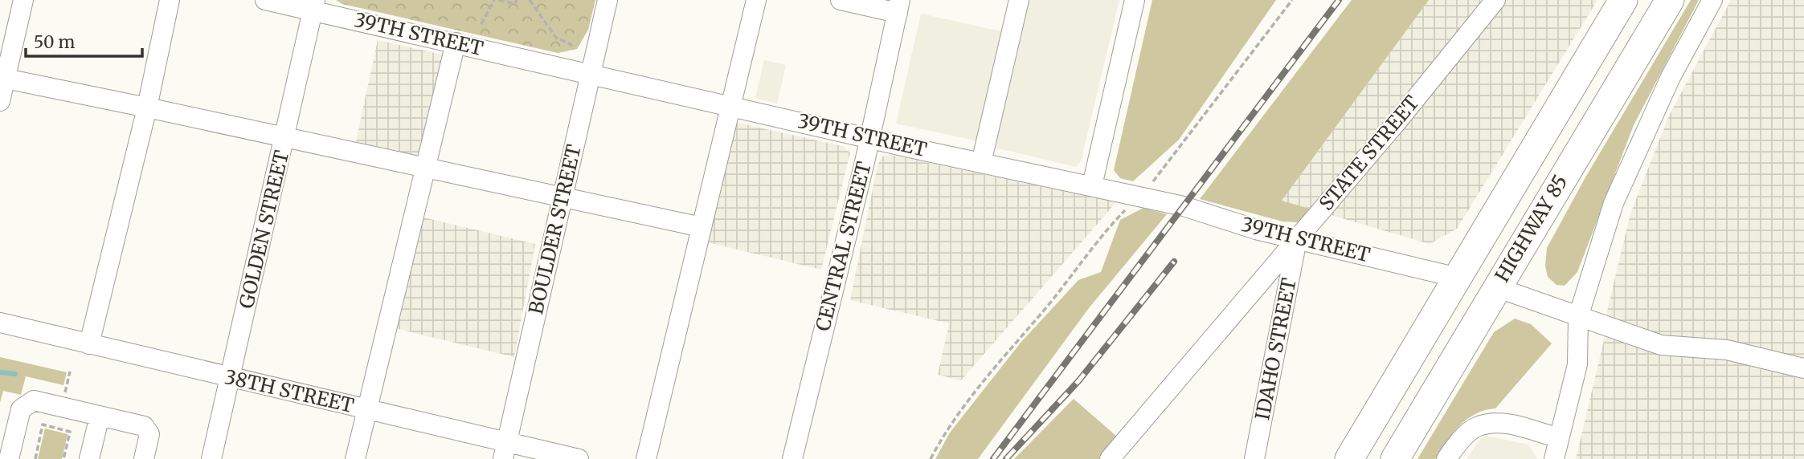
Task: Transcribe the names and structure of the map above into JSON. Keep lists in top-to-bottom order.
{
  "streets": {
    "highway": ["HIGHWAY 85"],
    "street": [
      "39TH STREET",
      "STATE STREET",
      "GOLDEN STREET",
      "BOULDER STREET",
      "CENTRAL STREET",
      "IDAHO STREET",
      "38TH STREET"
    ]
  },
  "crossings": [
    ["39TH STREET", "STATE STREET"],
    ["39TH STREET", "HIGHWAY 85"],
    ["39TH STREET", "GOLDEN STREET"],
    ["39TH STREET", "BOULDER STREET"],
    ["39TH STREET", "CENTRAL STREET"],
    ["39TH STREET", "IDAHO STREET"],
    ["STATE STREET", "IDAHO STREET"],
    ["GOLDEN STREET", "38TH STREET"],
    ["BOULDER STREET", "38TH STREET"]
  ],
  "scale_bar": "50 m"
}
